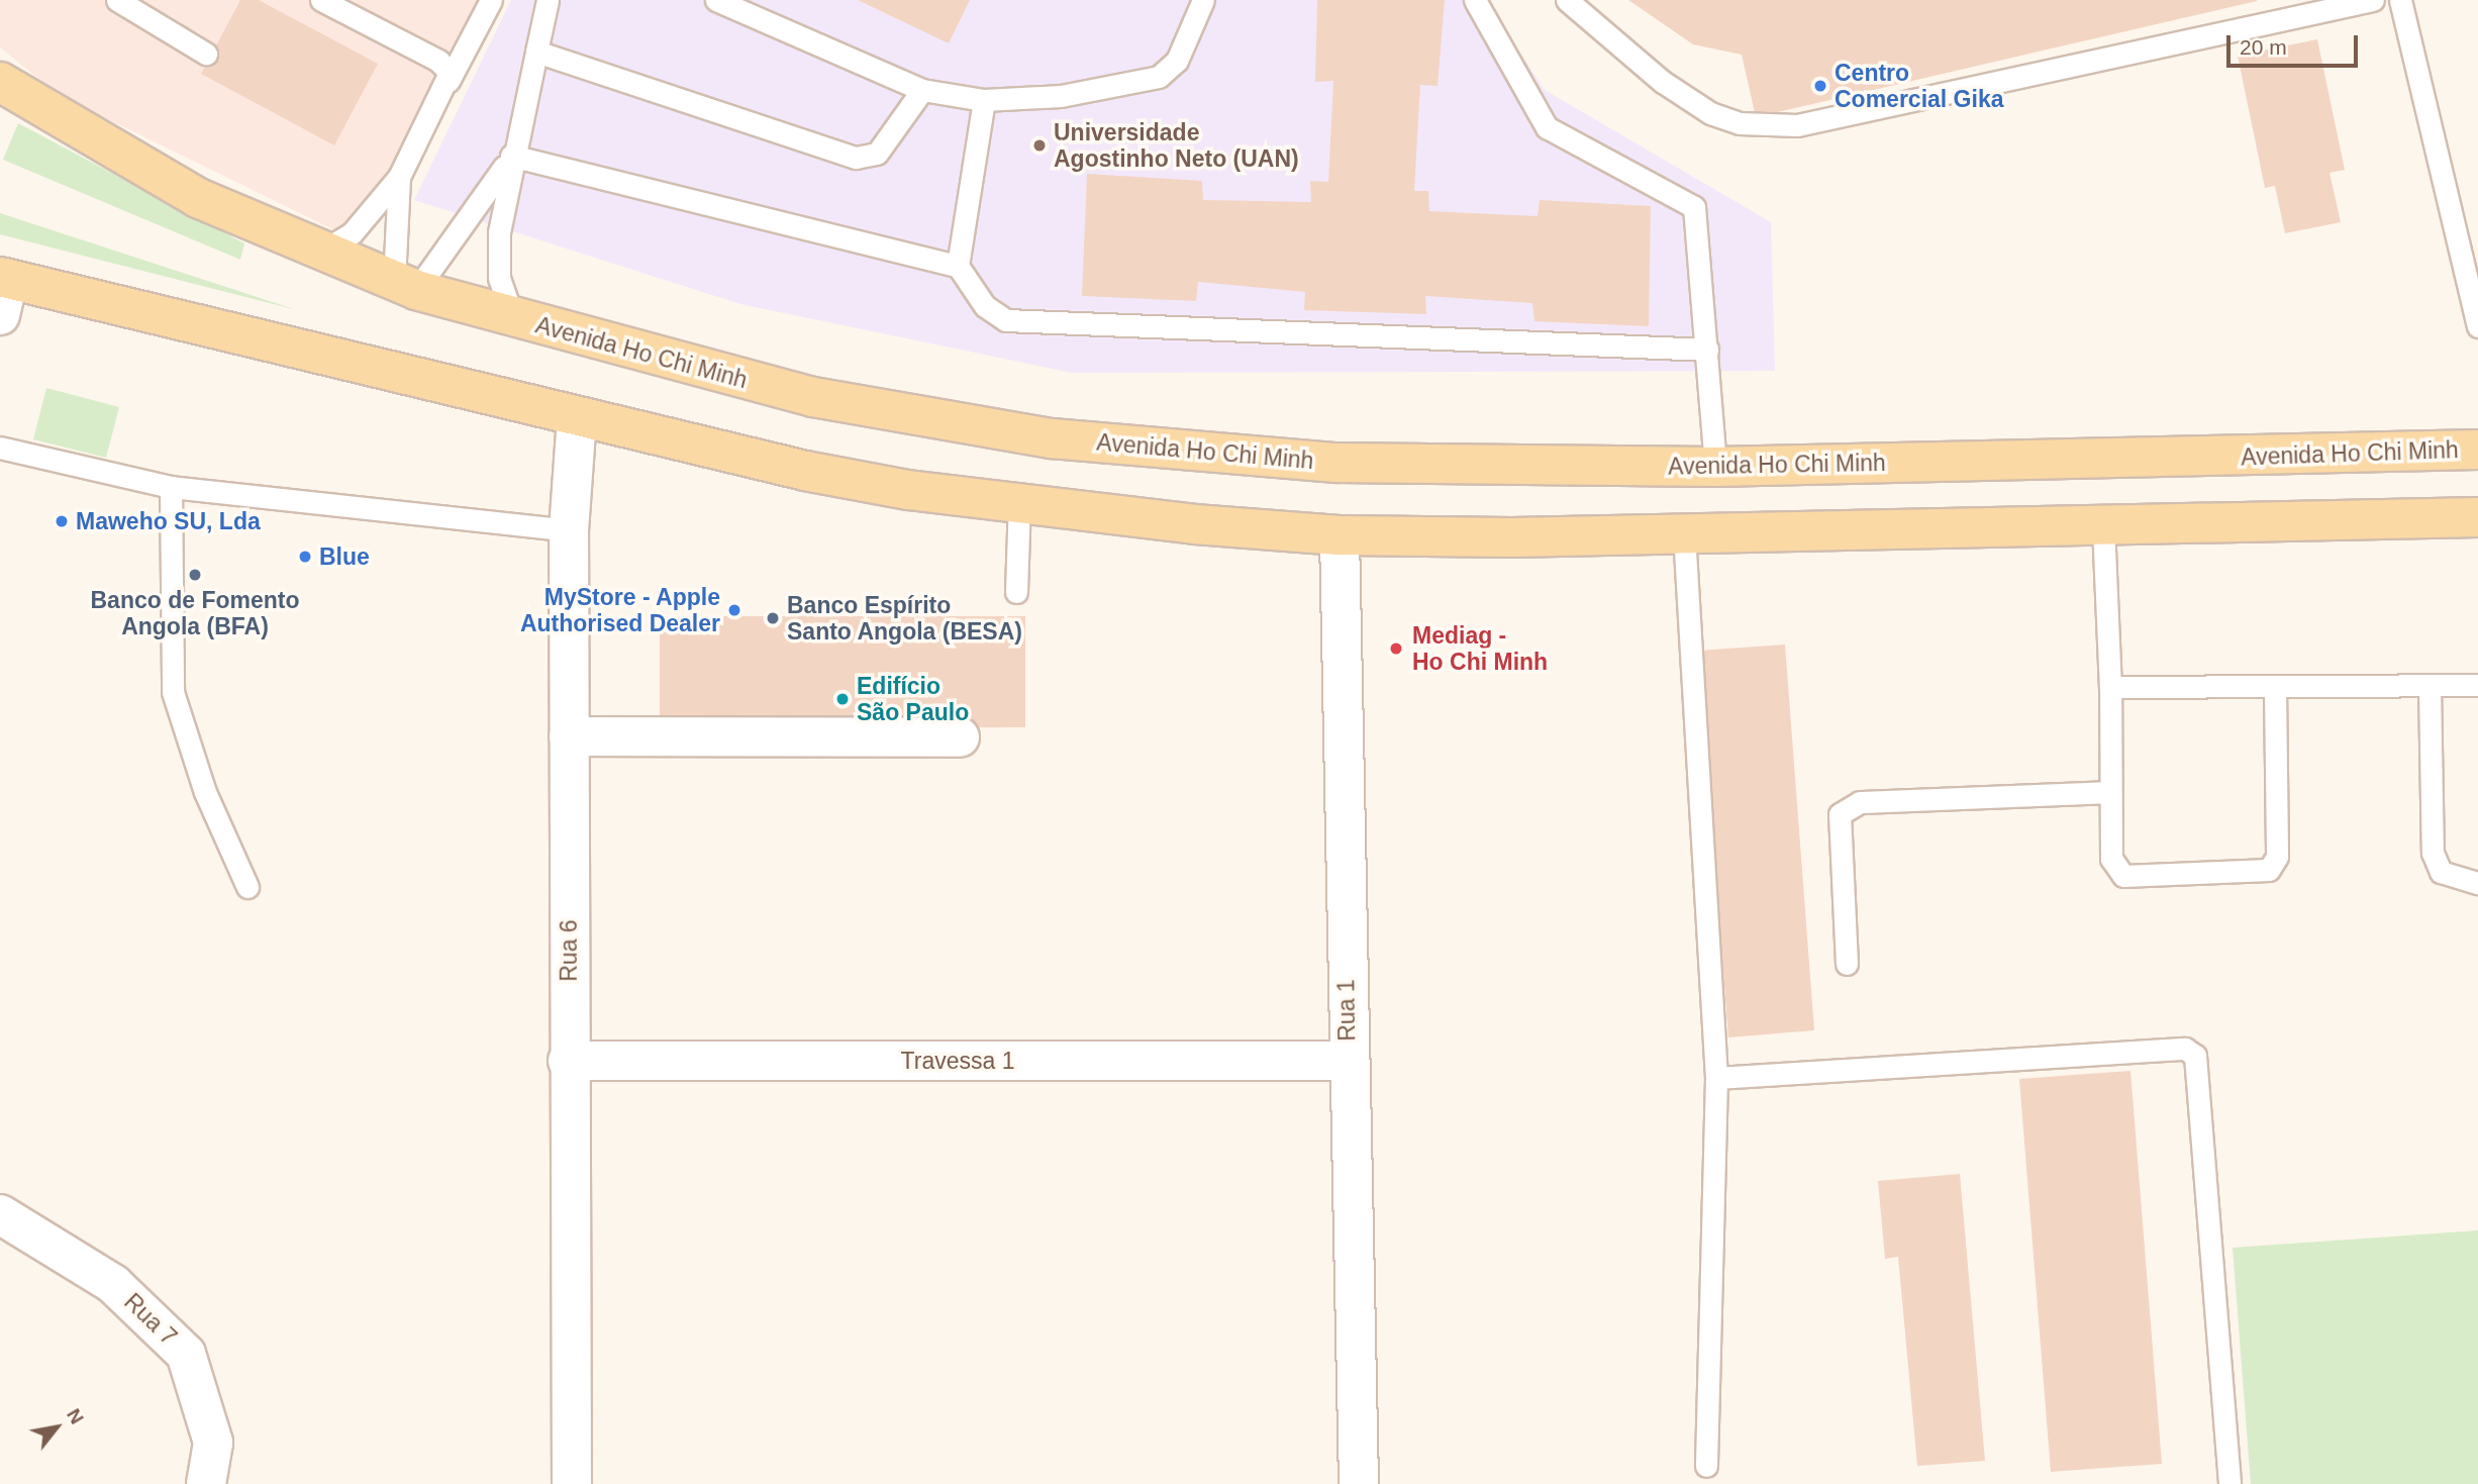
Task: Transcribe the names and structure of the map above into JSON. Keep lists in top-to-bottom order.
{
  "streets": {
    "main road": ["Avenida Ho Chi Minh"],
    "street": [
      "Rua 6",
      "Rua 1",
      "Travessa 1",
      "Rua 7"
    ]
  },
  "crossings": [
    ["Rua 6", "Travessa 1"],
    ["Rua 1", "Travessa 1"]
  ],
  "places": [
    "Centro Comercial Gika",
    "Universidade Agostinho Neto (UAN)",
    "Maweho SU, Lda",
    "Blue",
    "Banco de Fomento Angola (BFA)",
    "MyStore - Apple Authorised Dealer",
    "Banco Espírito Santo Angola (BESA)",
    "Mediag - Ho Chi Minh",
    "Edifício São Paulo"
  ],
  "scale_bar": "20 m",
  "north": "top right"
}
